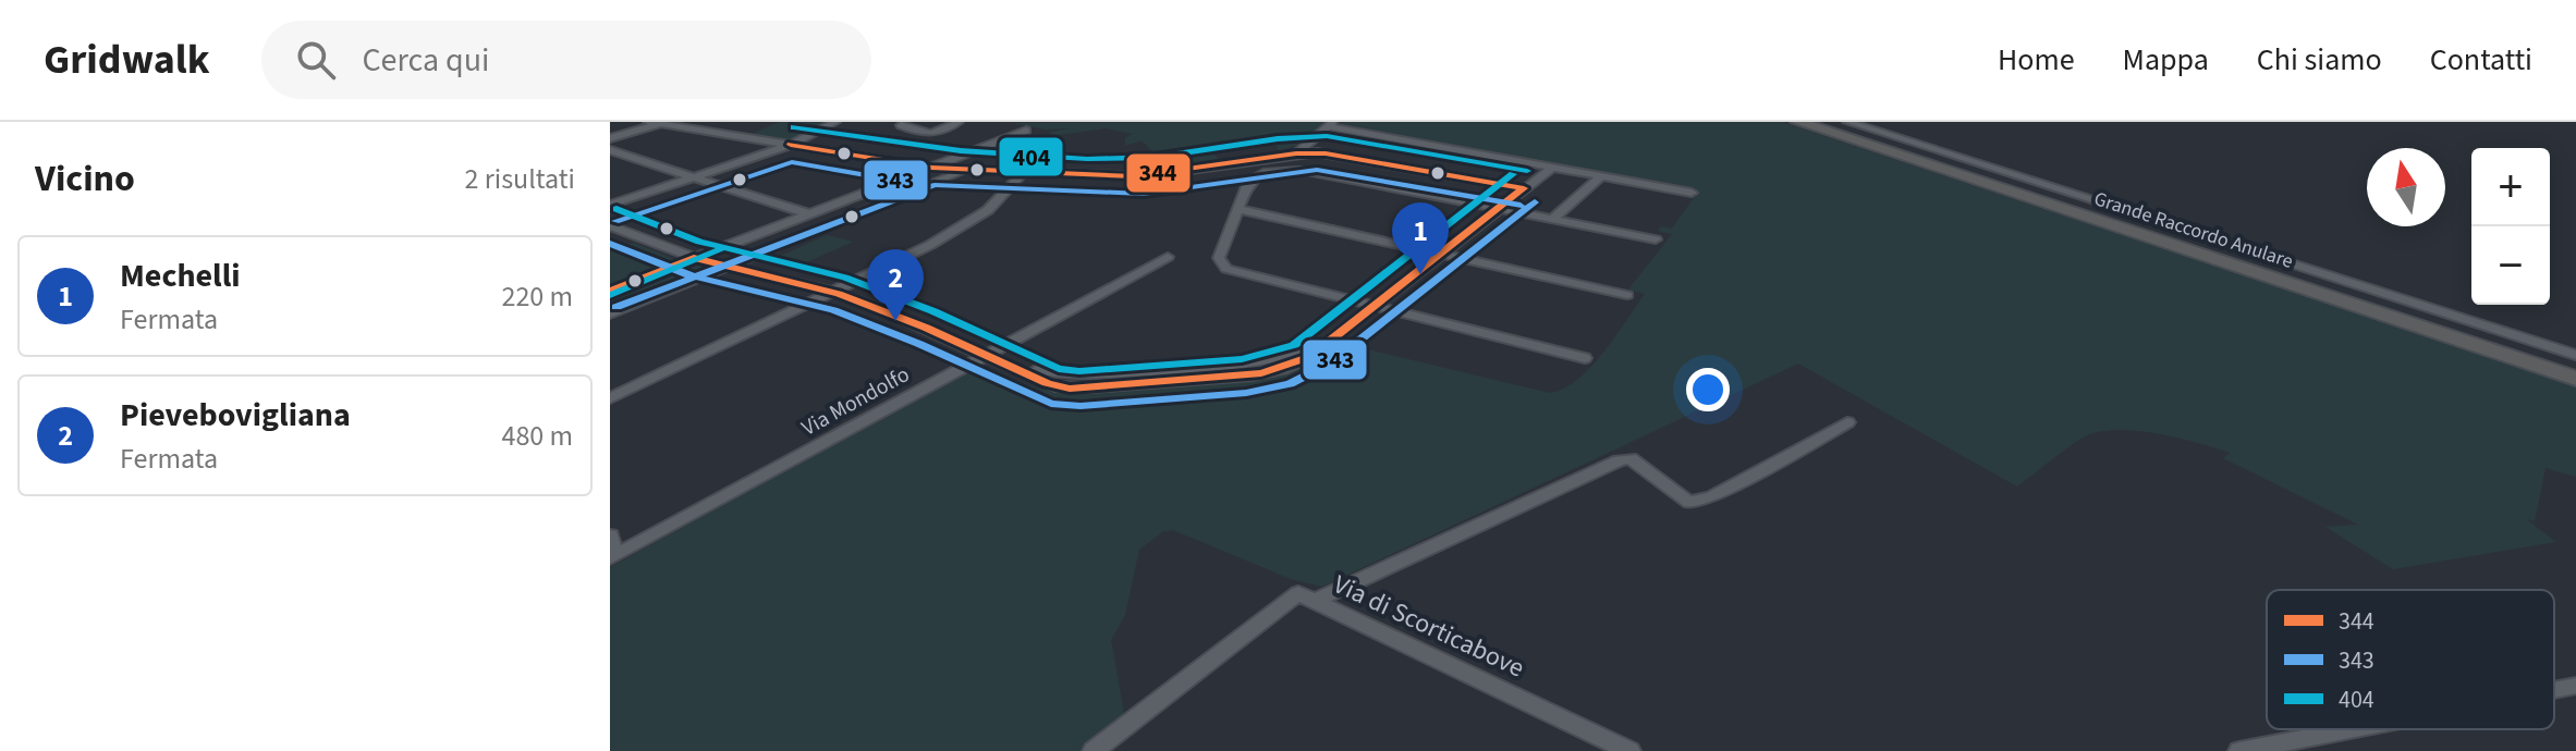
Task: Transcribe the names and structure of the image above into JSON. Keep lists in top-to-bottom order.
{
  "streets": {
    "highway": ["Grande Raccordo Anulare"],
    "street": ["Via Mondolfo", "Via di Scorticabove"]
  },
  "lines": ["transit line 404", "transit line 344", "transit line 343"],
  "legend": ["344", "343", "404"],
  "north": "top",
  "page": {
    "header": "Gridwalk",
    "search": "Cerca qui",
    "nav": [
      "Home",
      "Mappa",
      "Chi siamo",
      "Contatti"
    ],
    "heading": ["Vicino", "2 risultati"],
    "map_buttons": ["+", "−"],
    "pins": ["1", "2"],
    "list": [
      {
        "mark": "1",
        "name": "Mechelli",
        "note": "Fermata",
        "value": "220 m"
      },
      {
        "mark": "2",
        "name": "Pievebovigliana",
        "note": "Fermata",
        "value": "480 m"
      }
    ]
  }
}
